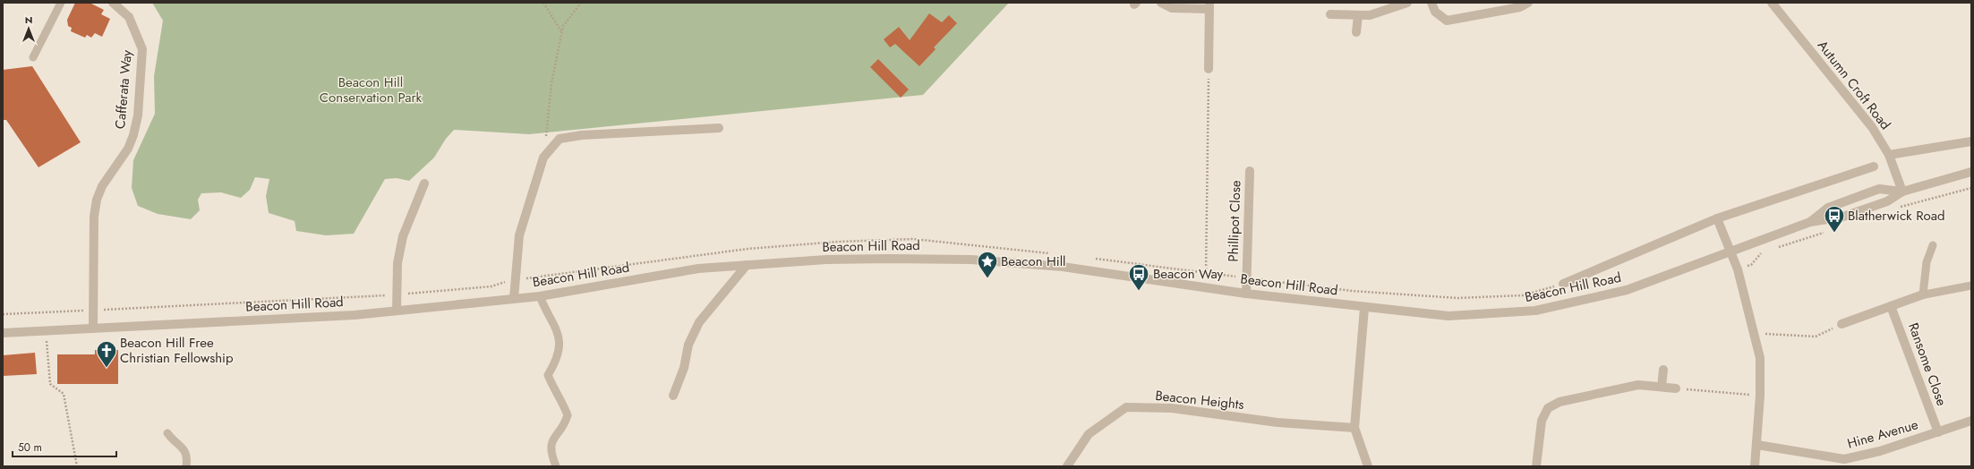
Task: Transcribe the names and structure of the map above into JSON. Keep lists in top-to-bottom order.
{
  "streets": {
    "street": [
      "Autumn Croft Road",
      "Cafferata Way",
      "Phillipot Close",
      "Beacon Hill Road",
      "Ransome Close",
      "Beacon Heights",
      "Hine Avenue"
    ]
  },
  "crossings": [
    ["Autumn Croft Road", "Beacon Hill Road"],
    ["Cafferata Way", "Beacon Hill Road"],
    ["Phillipot Close", "Beacon Hill Road"],
    ["Ransome Close", "Hine Avenue"]
  ],
  "parks": ["Beacon Hill Conservation Park"],
  "places": {
    "bus stop": ["Blatherwick Road", "Beacon Way"],
    "place": ["Beacon Hill"],
    "church": ["Beacon Hill Free Christian Fellowship"]
  },
  "scale_bar": "50 m",
  "north": "top"
}
